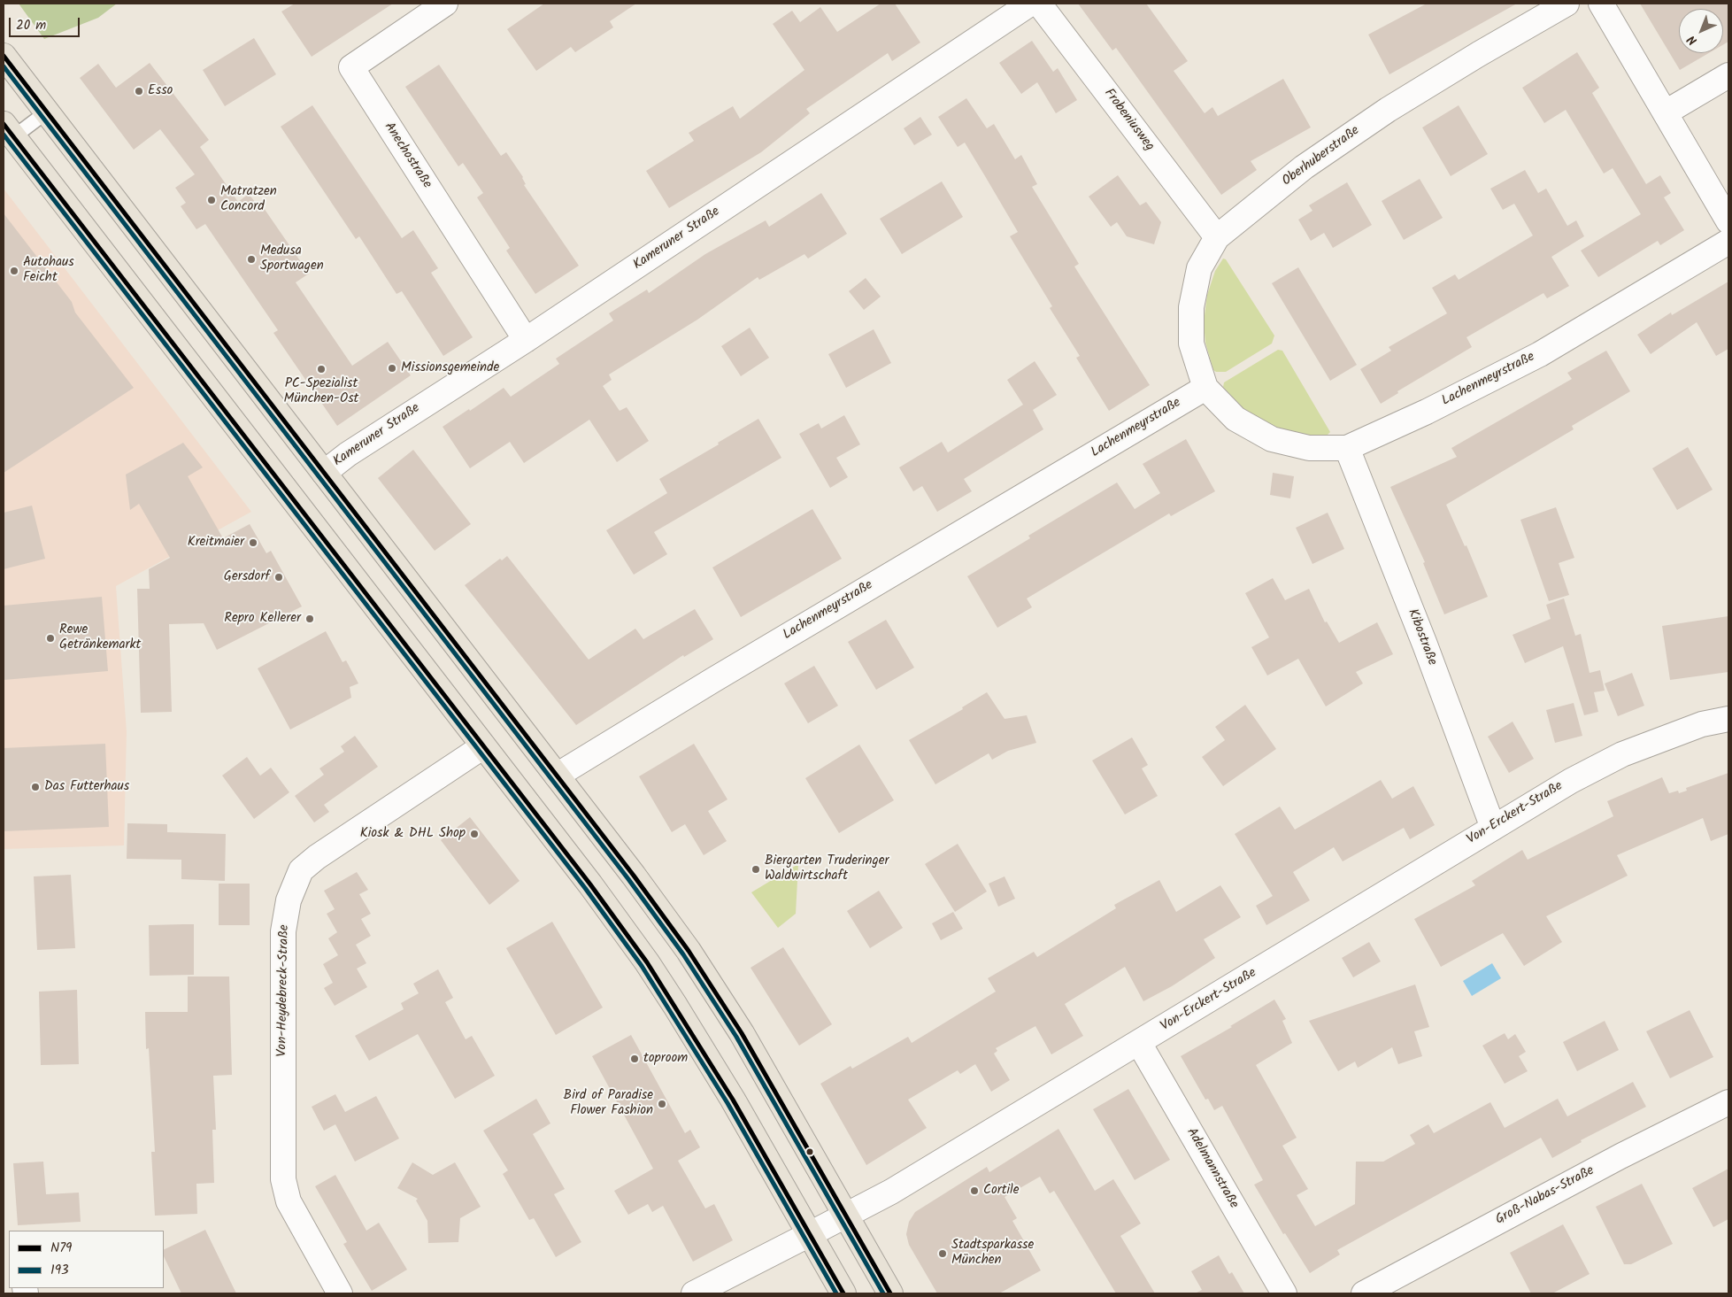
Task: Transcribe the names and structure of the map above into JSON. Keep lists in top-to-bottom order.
{
  "streets": {
    "street": [
      "Frobeniusweg",
      "Anechostraße",
      "Oberhuberstraße",
      "Kameruner Straße",
      "Lachenmeyrstraße",
      "Kibostraße",
      "Von-Erckert-Straße",
      "Von-Heydebreck-Straße",
      "Adelmannstraße",
      "Groß-Nabas-Straße"
    ]
  },
  "crossings": [
    ["Frobeniusweg", "Oberhuberstraße"],
    ["Anechostraße", "Kameruner Straße"],
    ["Oberhuberstraße", "Lachenmeyrstraße"],
    ["Lachenmeyrstraße", "Kibostraße"],
    ["Kibostraße", "Von-Erckert-Straße"],
    ["Von-Erckert-Straße", "Adelmannstraße"]
  ],
  "places": [
    "Esso",
    "Matratzen Concord",
    "Medusa Sportwagen",
    "Autohaus Feicht",
    "Missionsgemeinde",
    "PC-Spezialist München-Ost",
    "Kreitmaier",
    "Gersdorf",
    "Repro Kellerer",
    "Rewe Getränkemarkt",
    "Das Futterhaus",
    "Kiosk & DHL Shop",
    "Biergarten Truderinger Waldwirtschaft",
    "toproom",
    "Bird of Paradise Flower Fashion",
    "Cortile",
    "Stadtsparkasse München"
  ],
  "lines": ["transit line N79", "transit line 193"],
  "legend": ["N79", "193"],
  "scale_bar": "20 m",
  "north": "bottom left"
}
